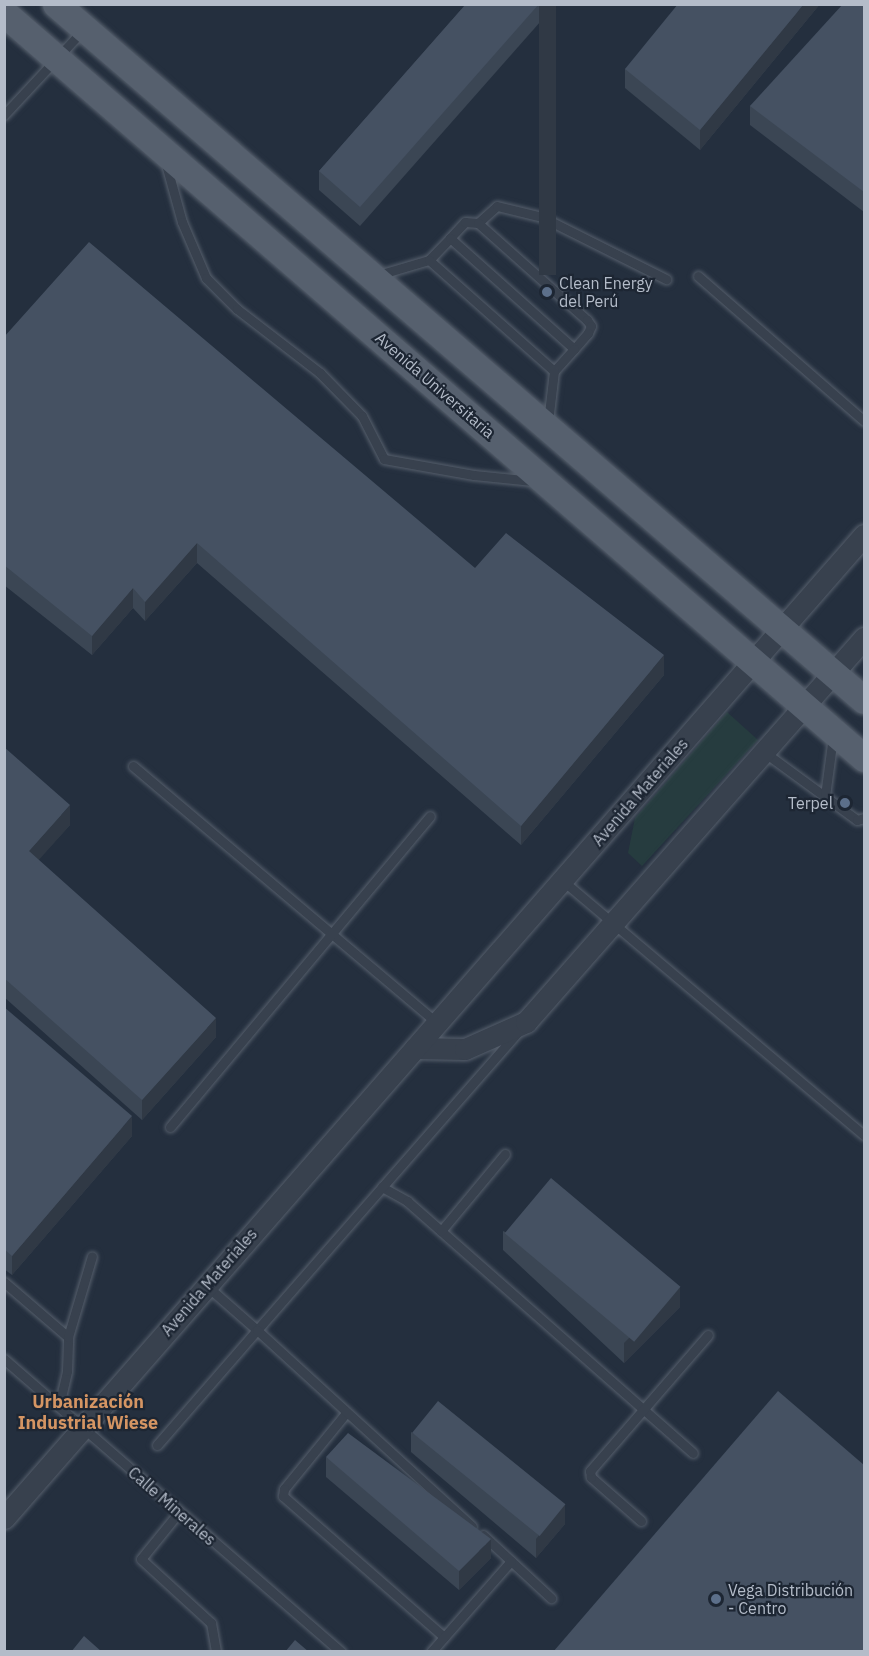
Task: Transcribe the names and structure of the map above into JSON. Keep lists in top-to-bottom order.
{
  "streets": {
    "main road": ["Avenida Universitaria"],
    "street": ["Avenida Materiales"],
    "lane": ["Calle Minerales"]
  },
  "crossings": [
    ["Avenida Universitaria", "Avenida Materiales"],
    ["Avenida Materiales", "Calle Minerales"]
  ],
  "districts": ["Urbanización Industrial Wiese"],
  "places": ["Clean Energy del Perú", "Terpel", "Vega Distribución - Centro"]
}
